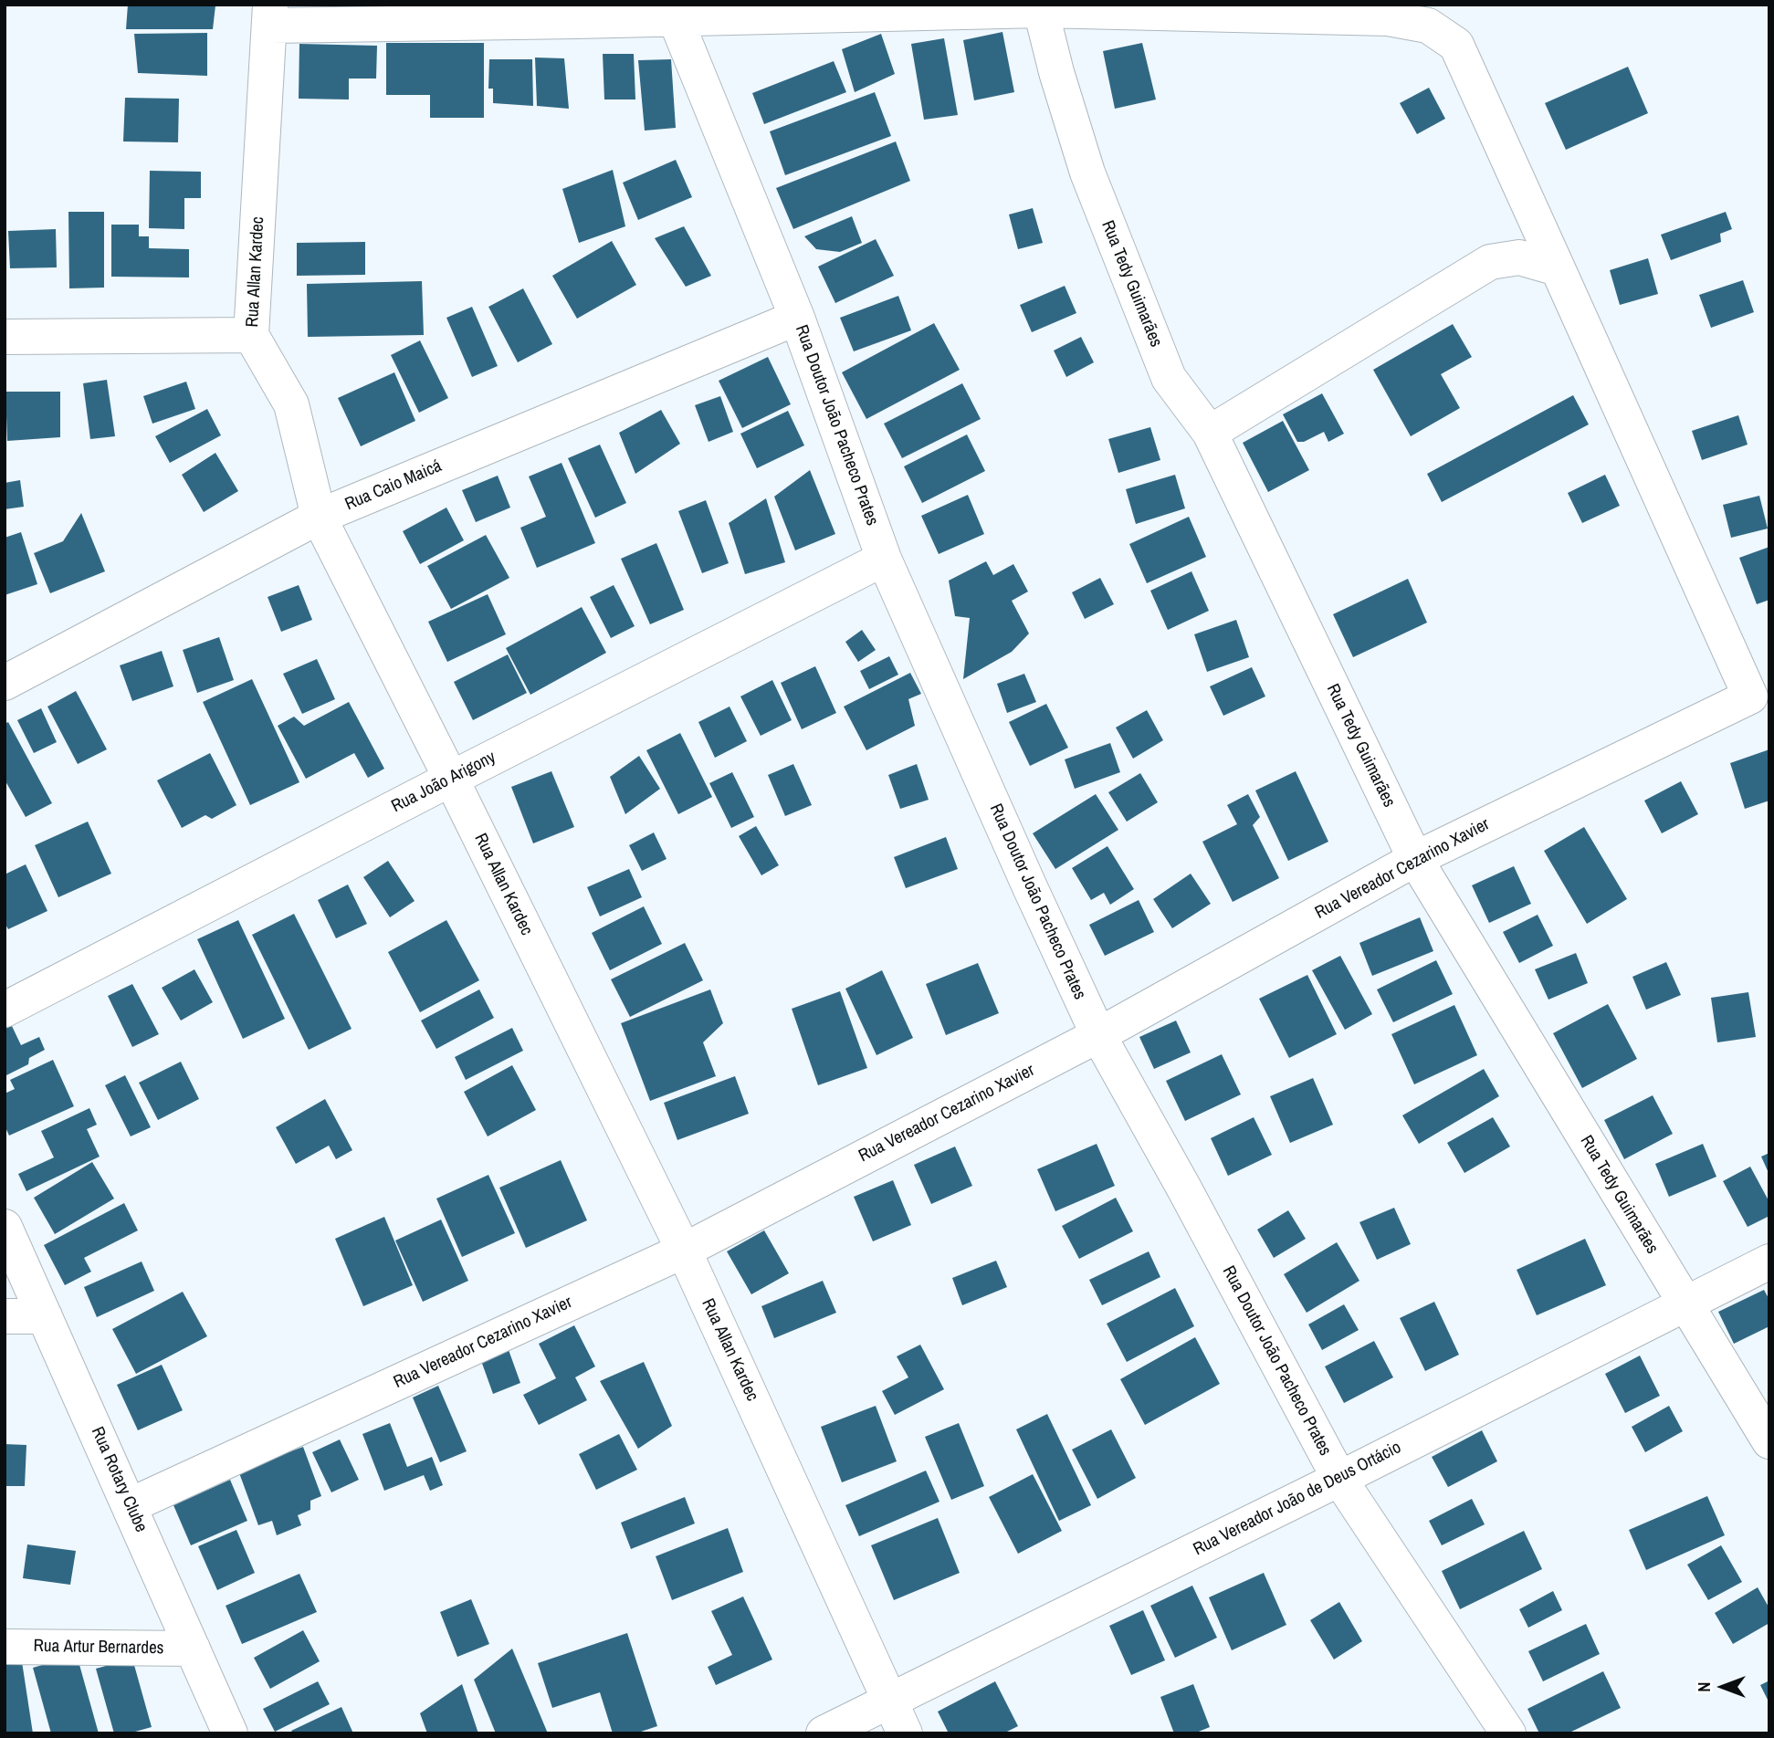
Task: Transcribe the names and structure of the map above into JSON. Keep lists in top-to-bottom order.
{
  "streets": {
    "street": [
      "Rua Allan Kardec",
      "Rua Tedy Guimarães",
      "Rua Doutor João Pacheco Prates",
      "Rua Caio Maicá",
      "Rua João Arigony",
      "Rua Vereador Cezarino Xavier",
      "Rua Rotary Clube",
      "Rua Vereador João de Deus Ortácio",
      "Rua Artur Bernardes"
    ]
  },
  "crossings": [
    ["Rua Allan Kardec", "Rua Caio Maicá"],
    ["Rua Allan Kardec", "Rua João Arigony"],
    ["Rua Allan Kardec", "Rua Vereador Cezarino Xavier"],
    ["Rua Allan Kardec", "Rua Vereador João de Deus Ortácio"],
    ["Rua Tedy Guimarães", "Rua Vereador Cezarino Xavier"],
    ["Rua Tedy Guimarães", "Rua Vereador João de Deus Ortácio"],
    ["Rua Doutor João Pacheco Prates", "Rua Caio Maicá"],
    ["Rua Doutor João Pacheco Prates", "Rua João Arigony"],
    ["Rua Doutor João Pacheco Prates", "Rua Vereador Cezarino Xavier"],
    ["Rua Doutor João Pacheco Prates", "Rua Vereador João de Deus Ortácio"],
    ["Rua Vereador Cezarino Xavier", "Rua Rotary Clube"],
    ["Rua Rotary Clube", "Rua Artur Bernardes"]
  ],
  "north": "left"
}
